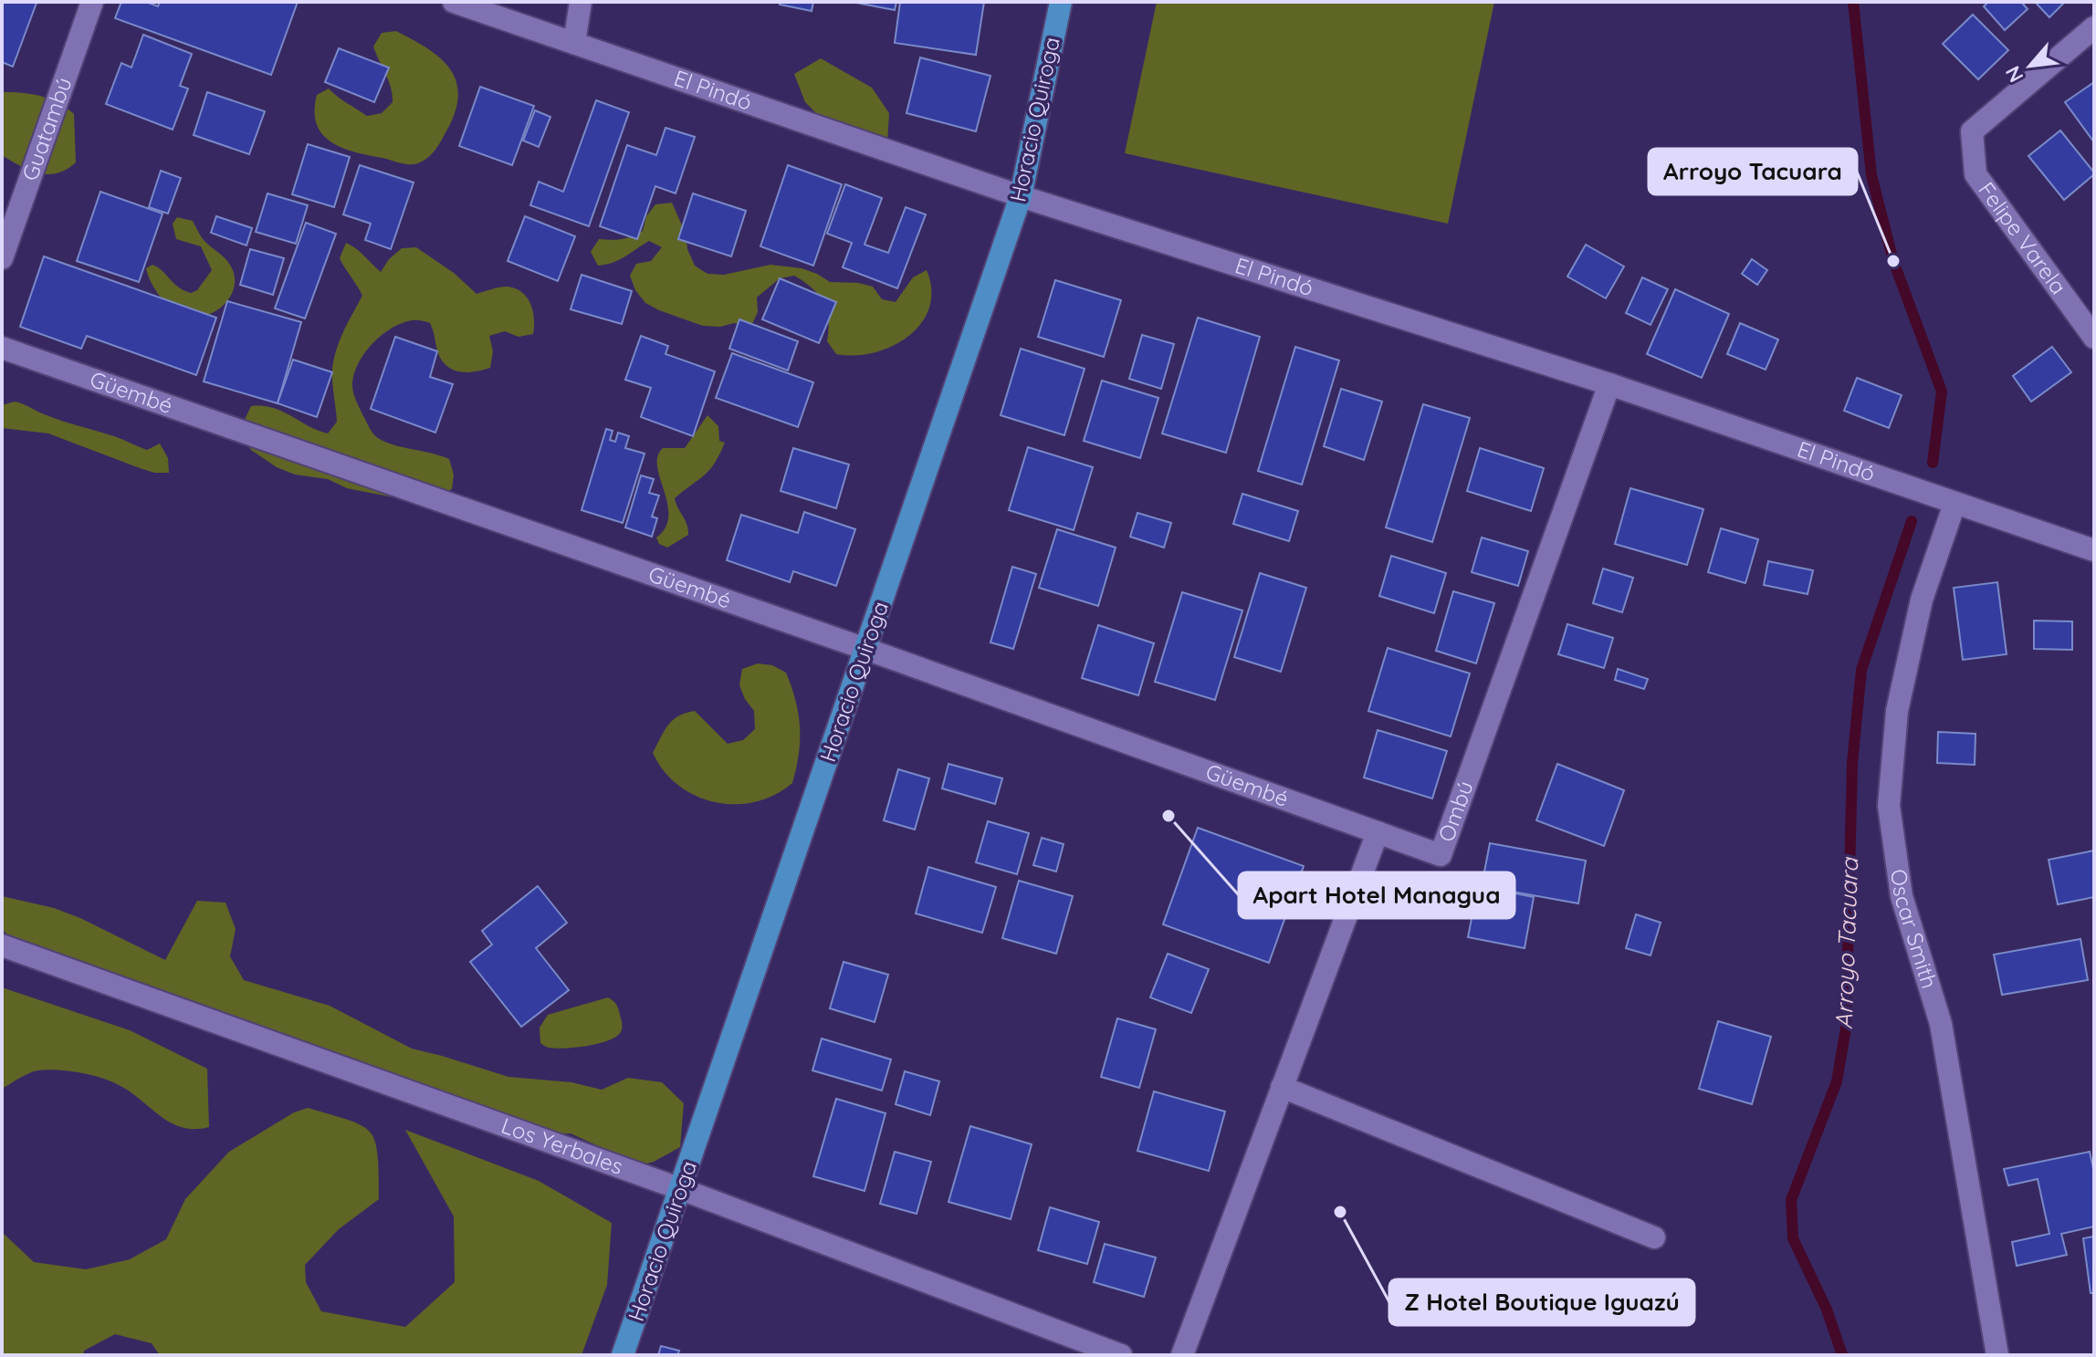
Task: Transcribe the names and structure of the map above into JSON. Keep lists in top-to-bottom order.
{
  "streets": {
    "main road": ["Horacio Quiroga"],
    "street": [
      "El Pindó",
      "Guatambú",
      "Felipe Varela",
      "Güembé",
      "Ombú",
      "Oscar Smith",
      "Los Yerbales"
    ]
  },
  "crossings": [
    ["El Pindó", "Horacio Quiroga"],
    ["El Pindó", "Ombú"],
    ["El Pindó", "Oscar Smith"],
    ["Horacio Quiroga", "Güembé"],
    ["Horacio Quiroga", "Los Yerbales"],
    ["Güembé", "Ombú"]
  ],
  "water": ["Arroyo Tacuara"],
  "places": ["Arroyo Tacuara", "Apart Hotel Managua", "Z Hotel Boutique Iguazú"],
  "north": "bottom left"
}
